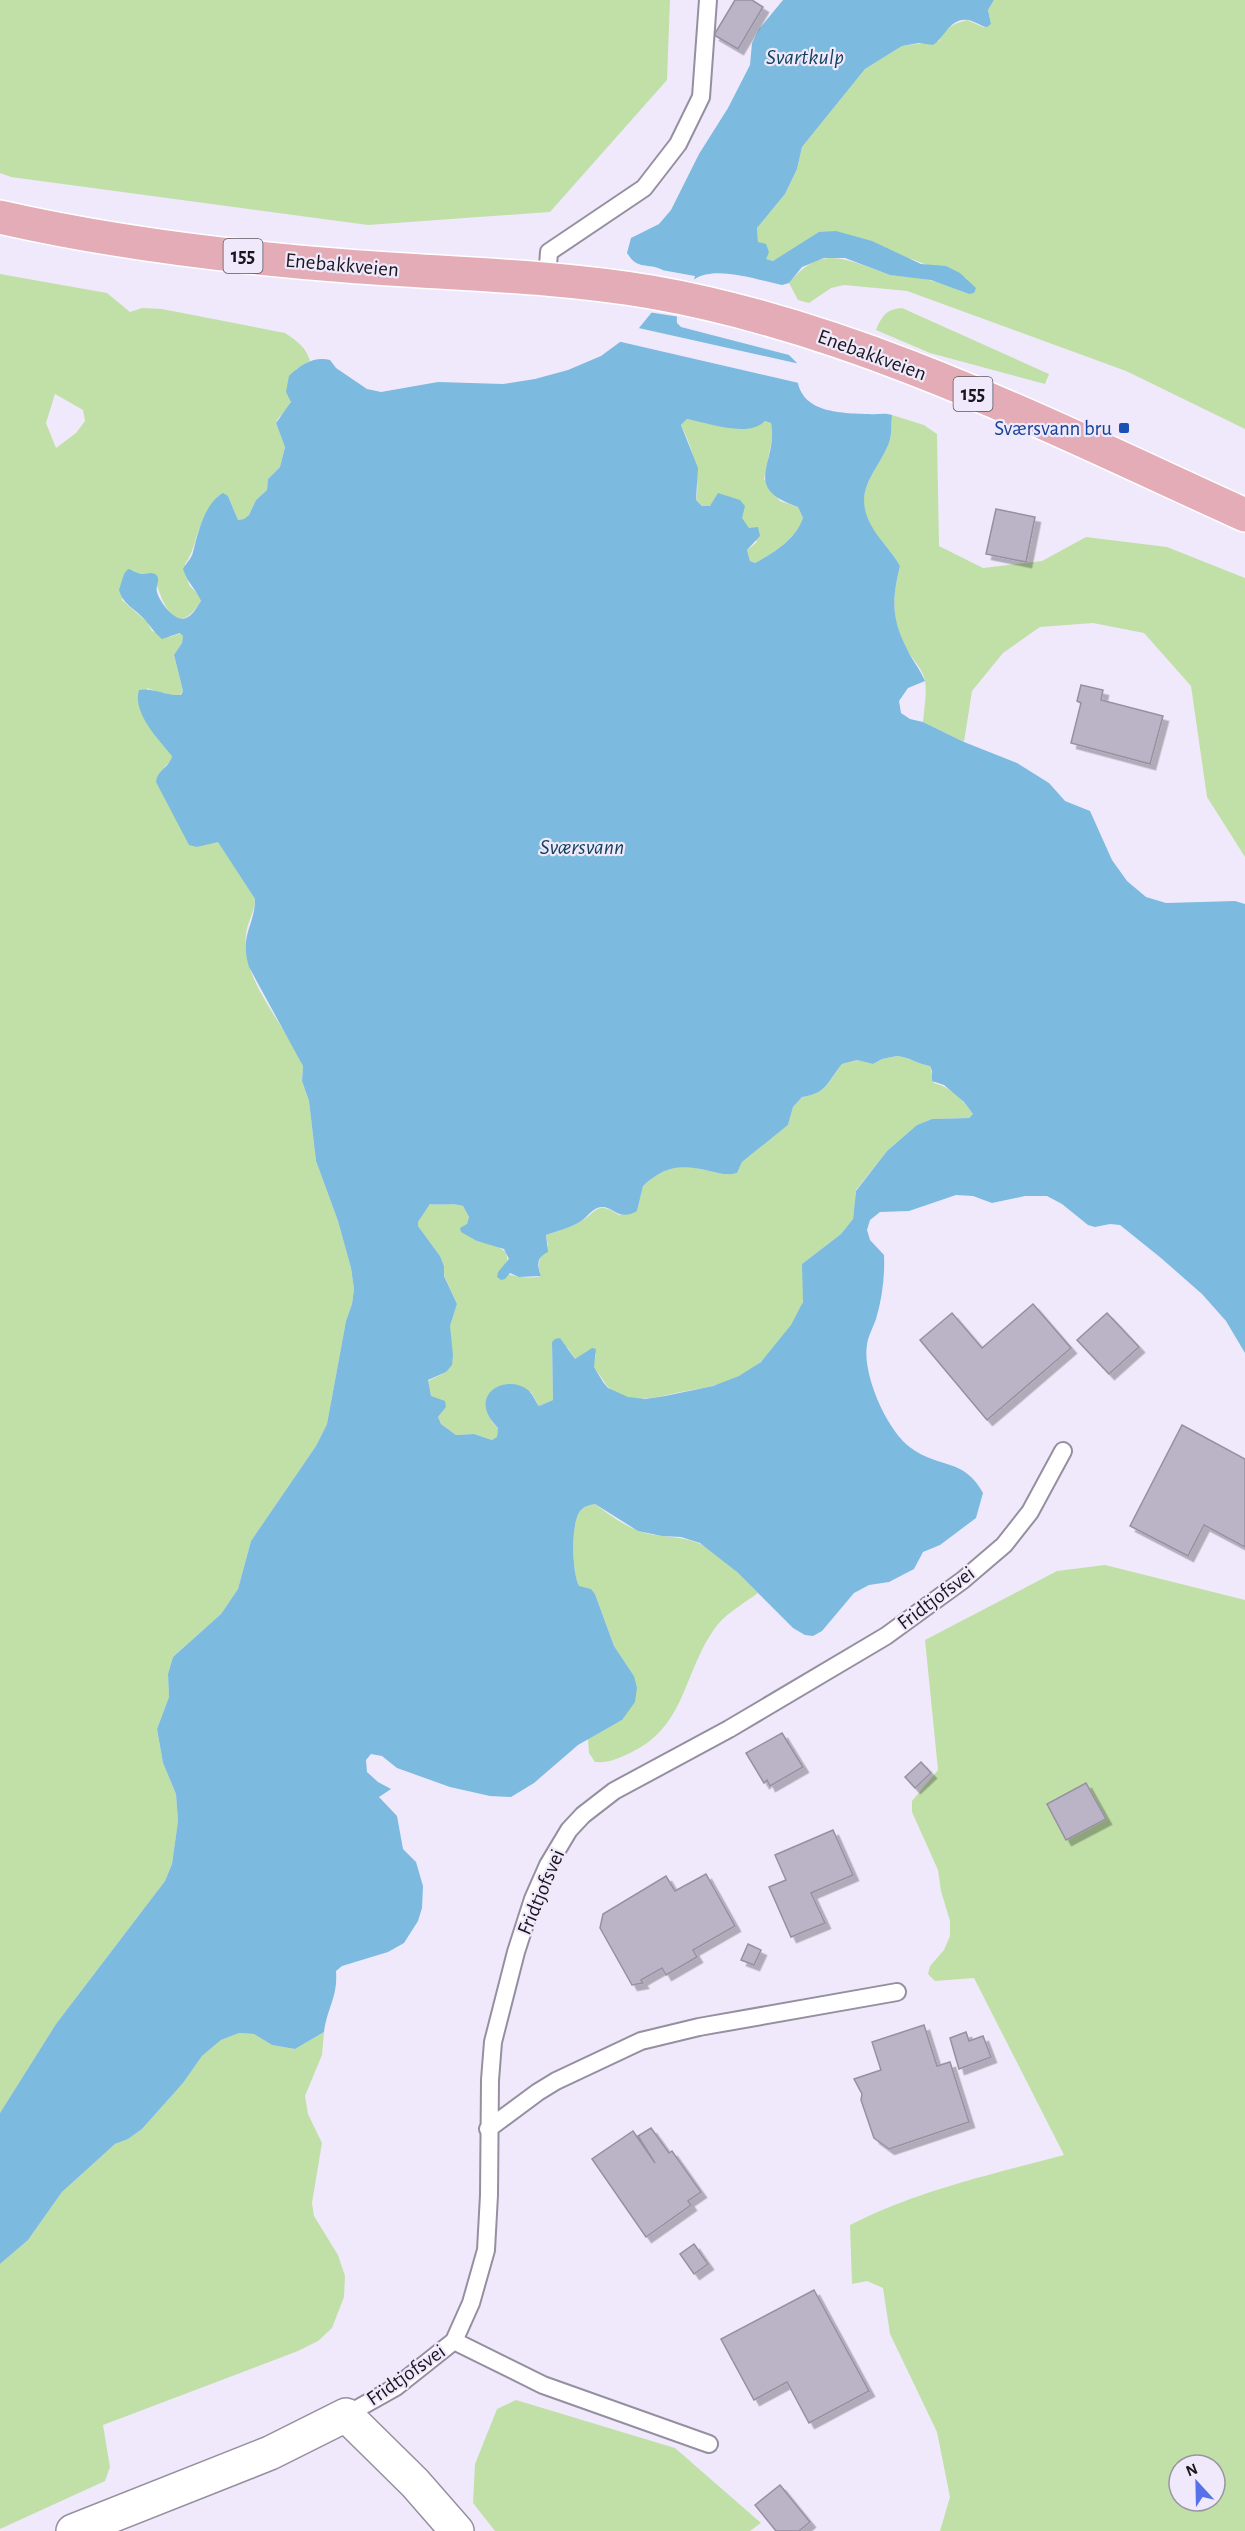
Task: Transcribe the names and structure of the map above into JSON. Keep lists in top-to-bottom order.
{
  "streets": {
    "main road": ["155", "Enebakkveien"],
    "street": ["Fridtjofsvei"]
  },
  "water": ["Svartkulp", "Sværsvann"],
  "places": {
    "transit": ["Sværsvann bru"]
  },
  "north": "top"
}
